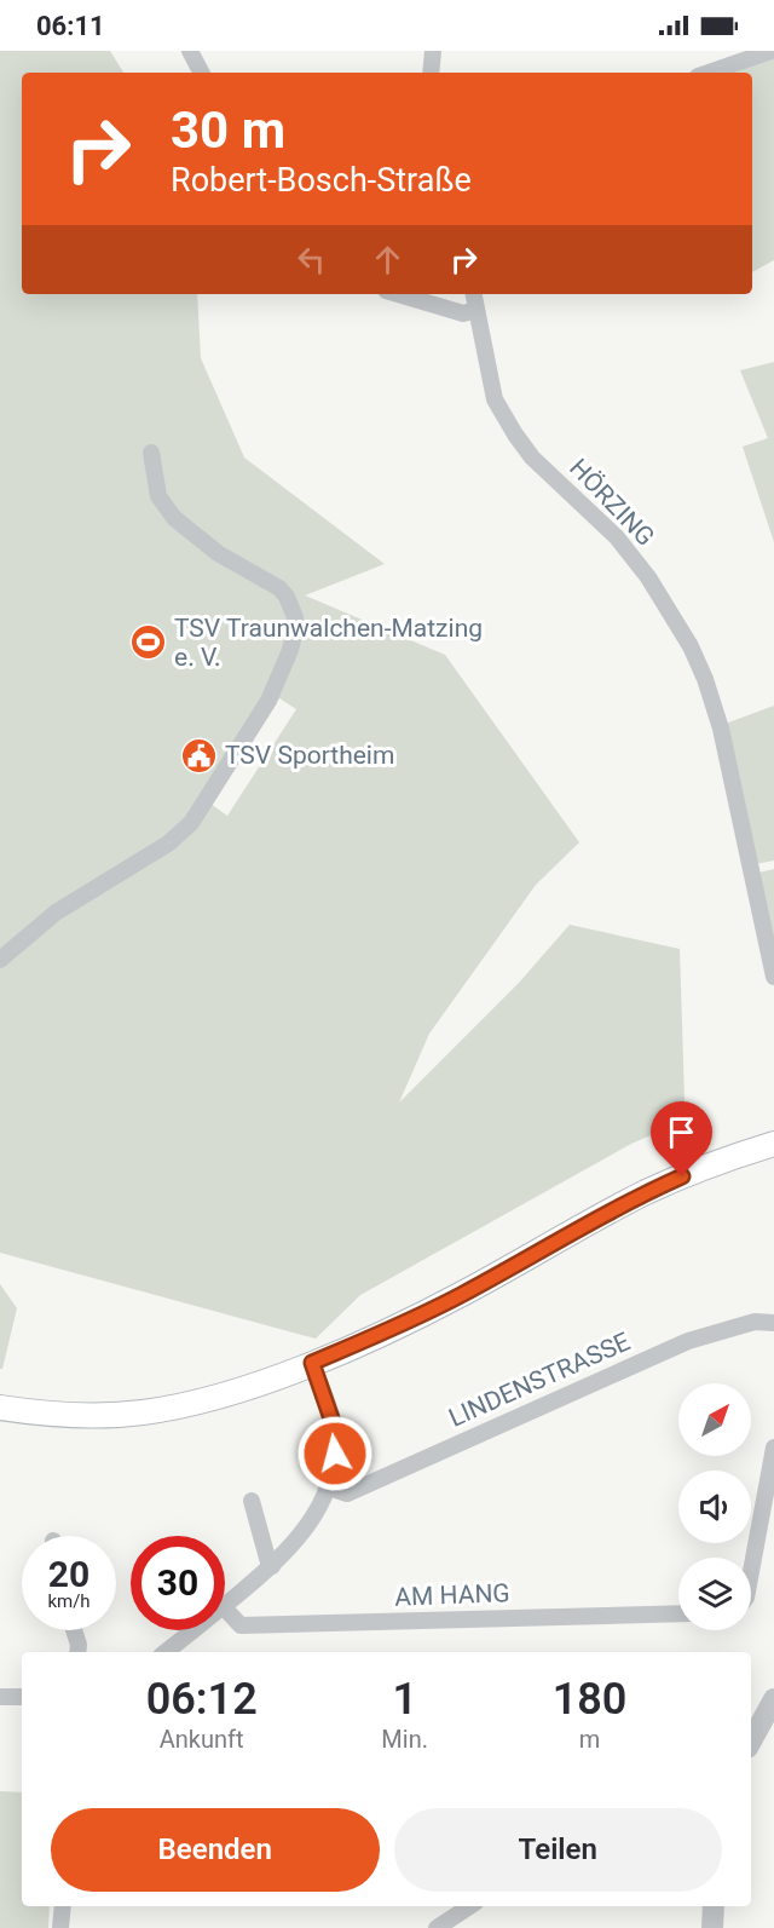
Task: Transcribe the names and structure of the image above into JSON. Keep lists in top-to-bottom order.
{
  "streets": {
    "street": ["HÖRZING", "LINDENSTRASSE", "AM HANG"]
  },
  "places": {
    "sports": ["TSV Traunwalchen-Matzing e. V."],
    "public building": ["TSV Sportheim"]
  },
  "north": "top right",
  "page": {
    "status": "06:11",
    "turn": ["30 m", "Robert-Bosch-Straße"],
    "speed": "20 km/h",
    "limit": "30",
    "eta": [
      "06:12",
      "Ankunft",
      "1",
      "Min.",
      "180",
      "m"
    ],
    "buttons": ["Beenden", "Teilen"]
  }
}
